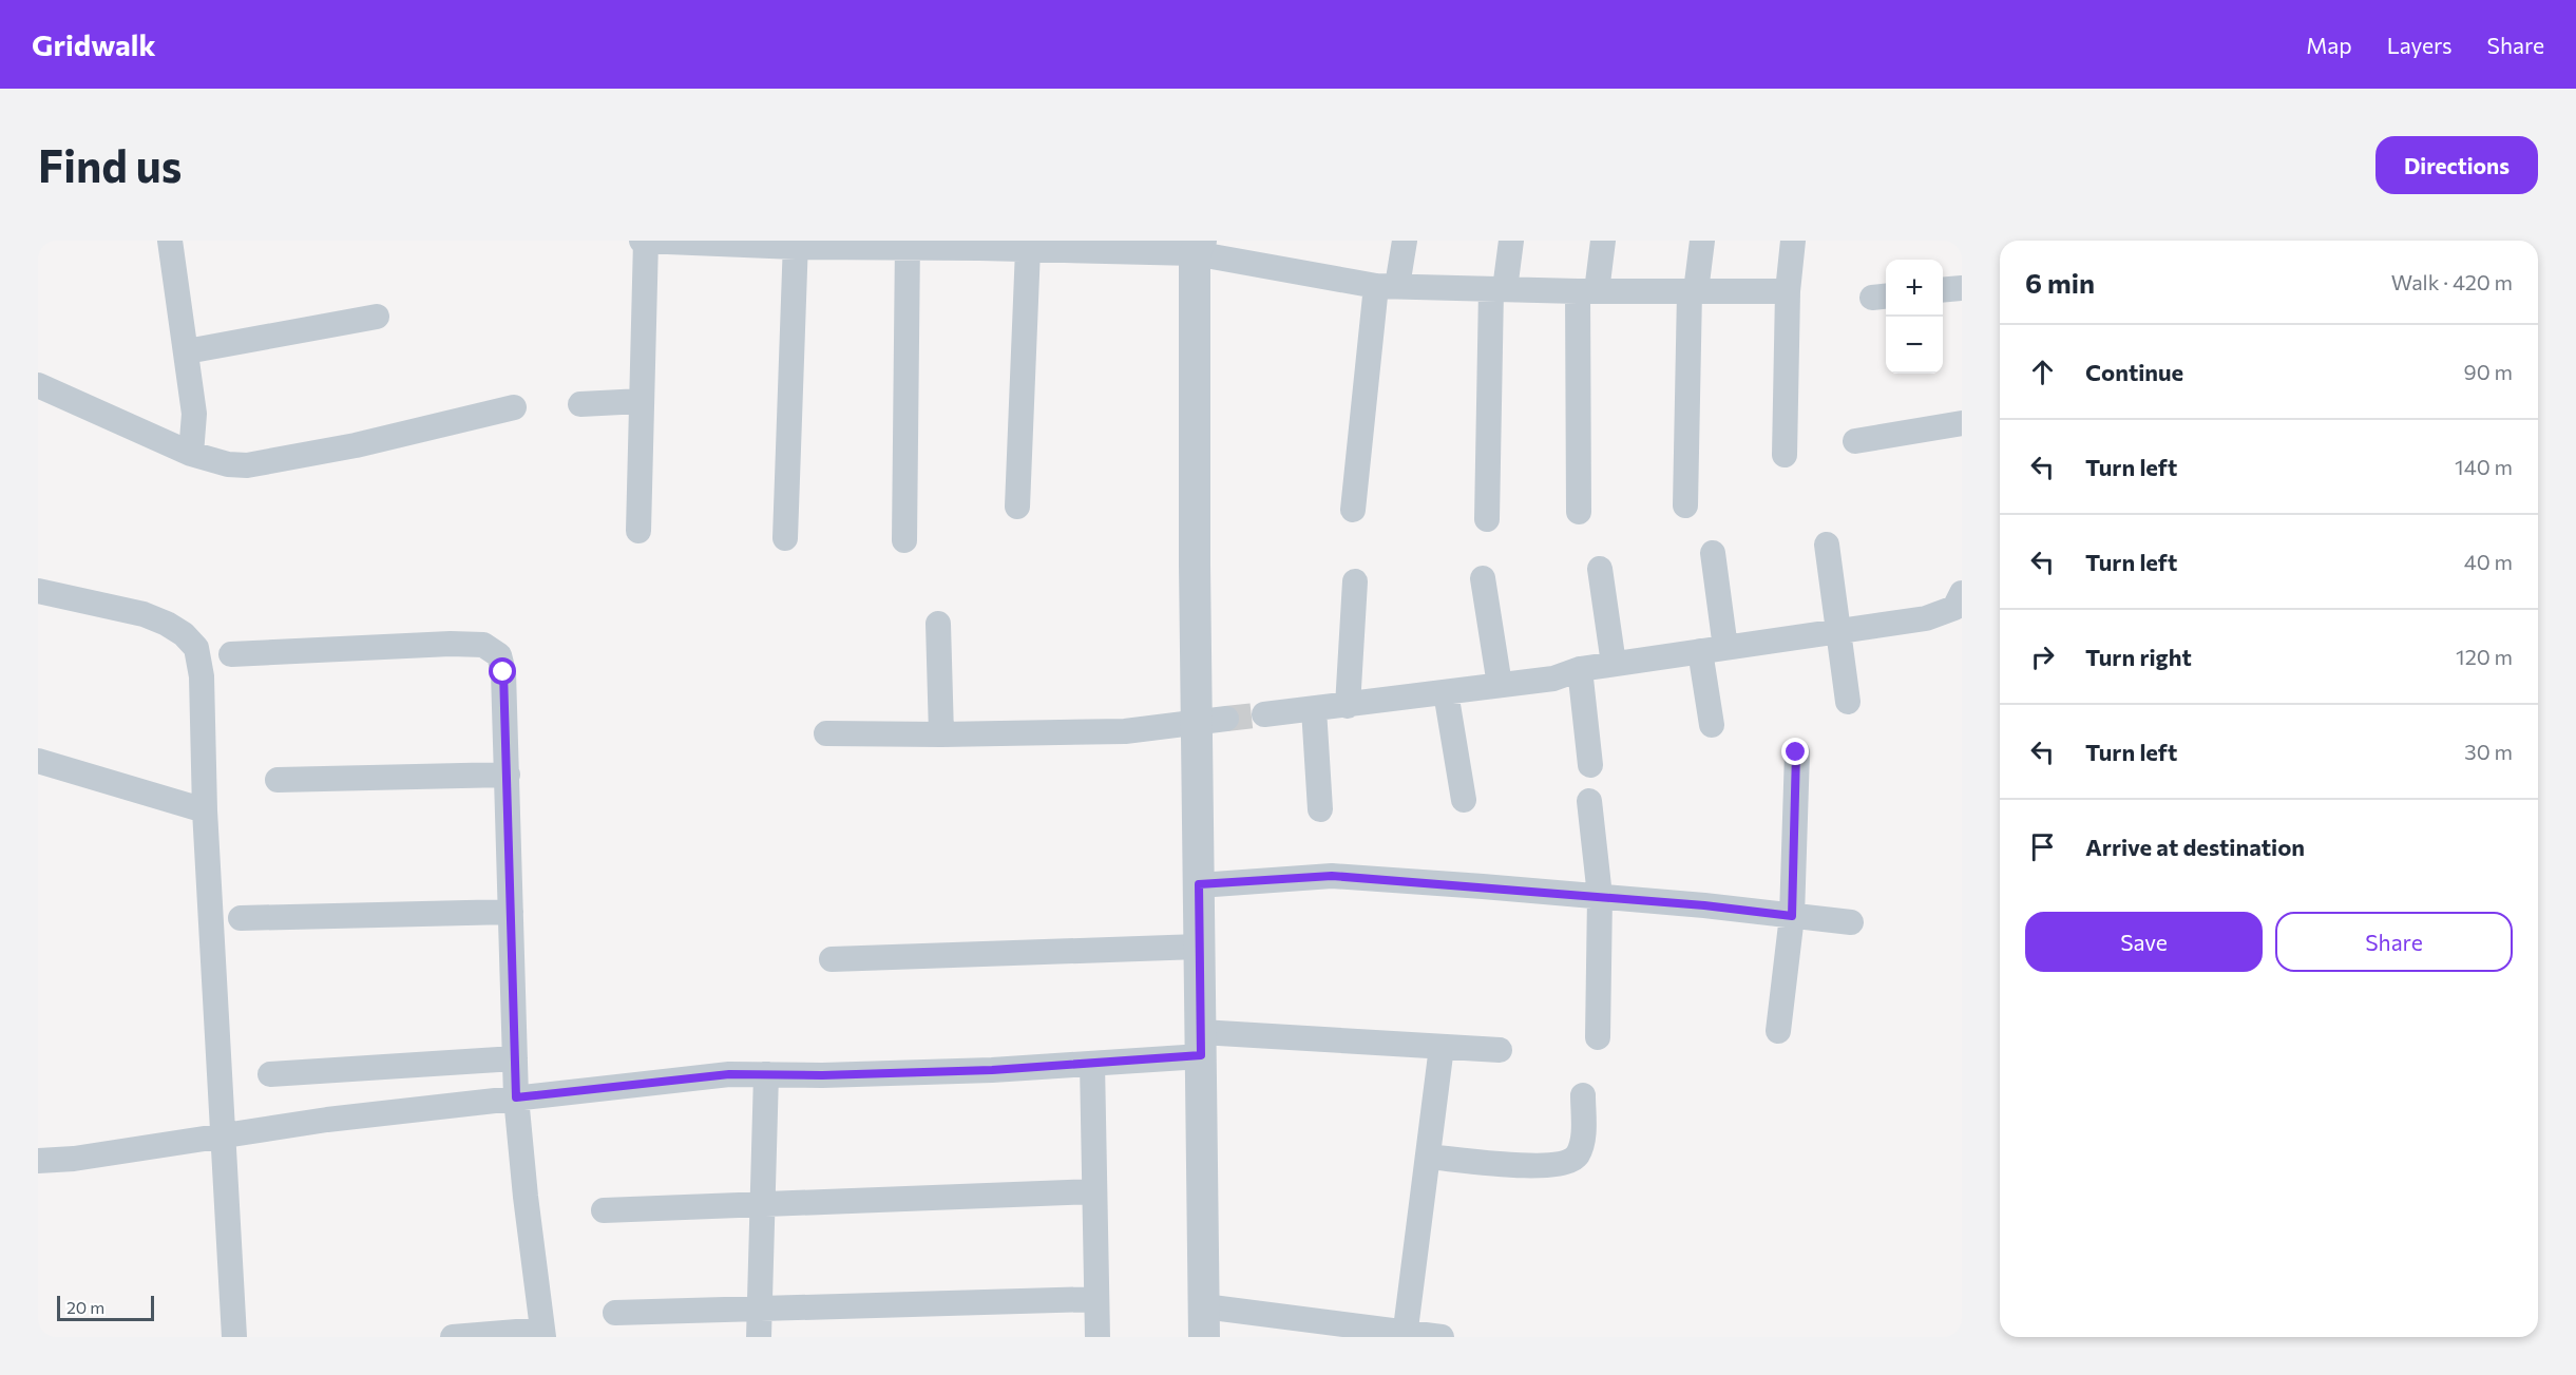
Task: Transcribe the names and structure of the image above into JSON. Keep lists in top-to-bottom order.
{
  "scale_bar": "20 m",
  "page": {
    "header": "Gridwalk",
    "nav": ["Map", "Layers", "Share"],
    "buttons": [
      "Directions",
      ["Save", "Share"]
    ],
    "title": "Find us",
    "heading": ["6 min", "Walk · 420 m"],
    "map_buttons": ["+", "−"],
    "list": [
      ["Continue", "90 m"],
      ["Turn left", "140 m"],
      ["Turn left", "40 m"],
      ["Turn right", "120 m"],
      ["Turn left", "30 m"],
      "Arrive at destination"
    ],
    "scale": "20 m"
  }
}
